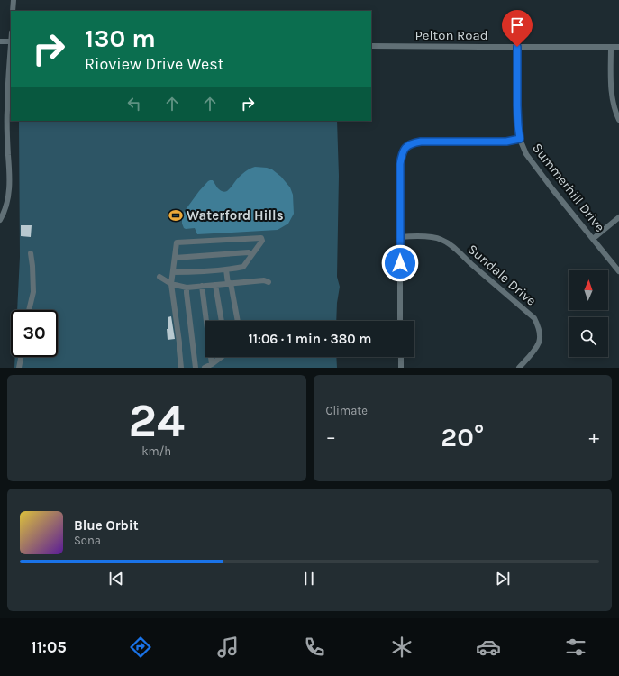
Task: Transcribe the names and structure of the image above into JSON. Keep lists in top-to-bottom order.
{
  "streets": {
    "street": ["Pelton Road", "Summerhill Drive", "Sundale Drive"]
  },
  "crossings": [
    ["Pelton Road", "Summerhill Drive"]
  ],
  "places": {
    "sports": ["Waterford Hills"]
  },
  "north": "top",
  "page": {
    "turn": ["130 m", "Rioview Drive West"],
    "limit": "30",
    "trip": "11:06 · 1 min · 380 m",
    "tile": [
      ["24", "km/h"],
      "Climate"
    ],
    "heat": ["−", "20°", "+"],
    "song": ["Blue Orbit", "Sona"],
    "tabs": "11:05"
  }
}
